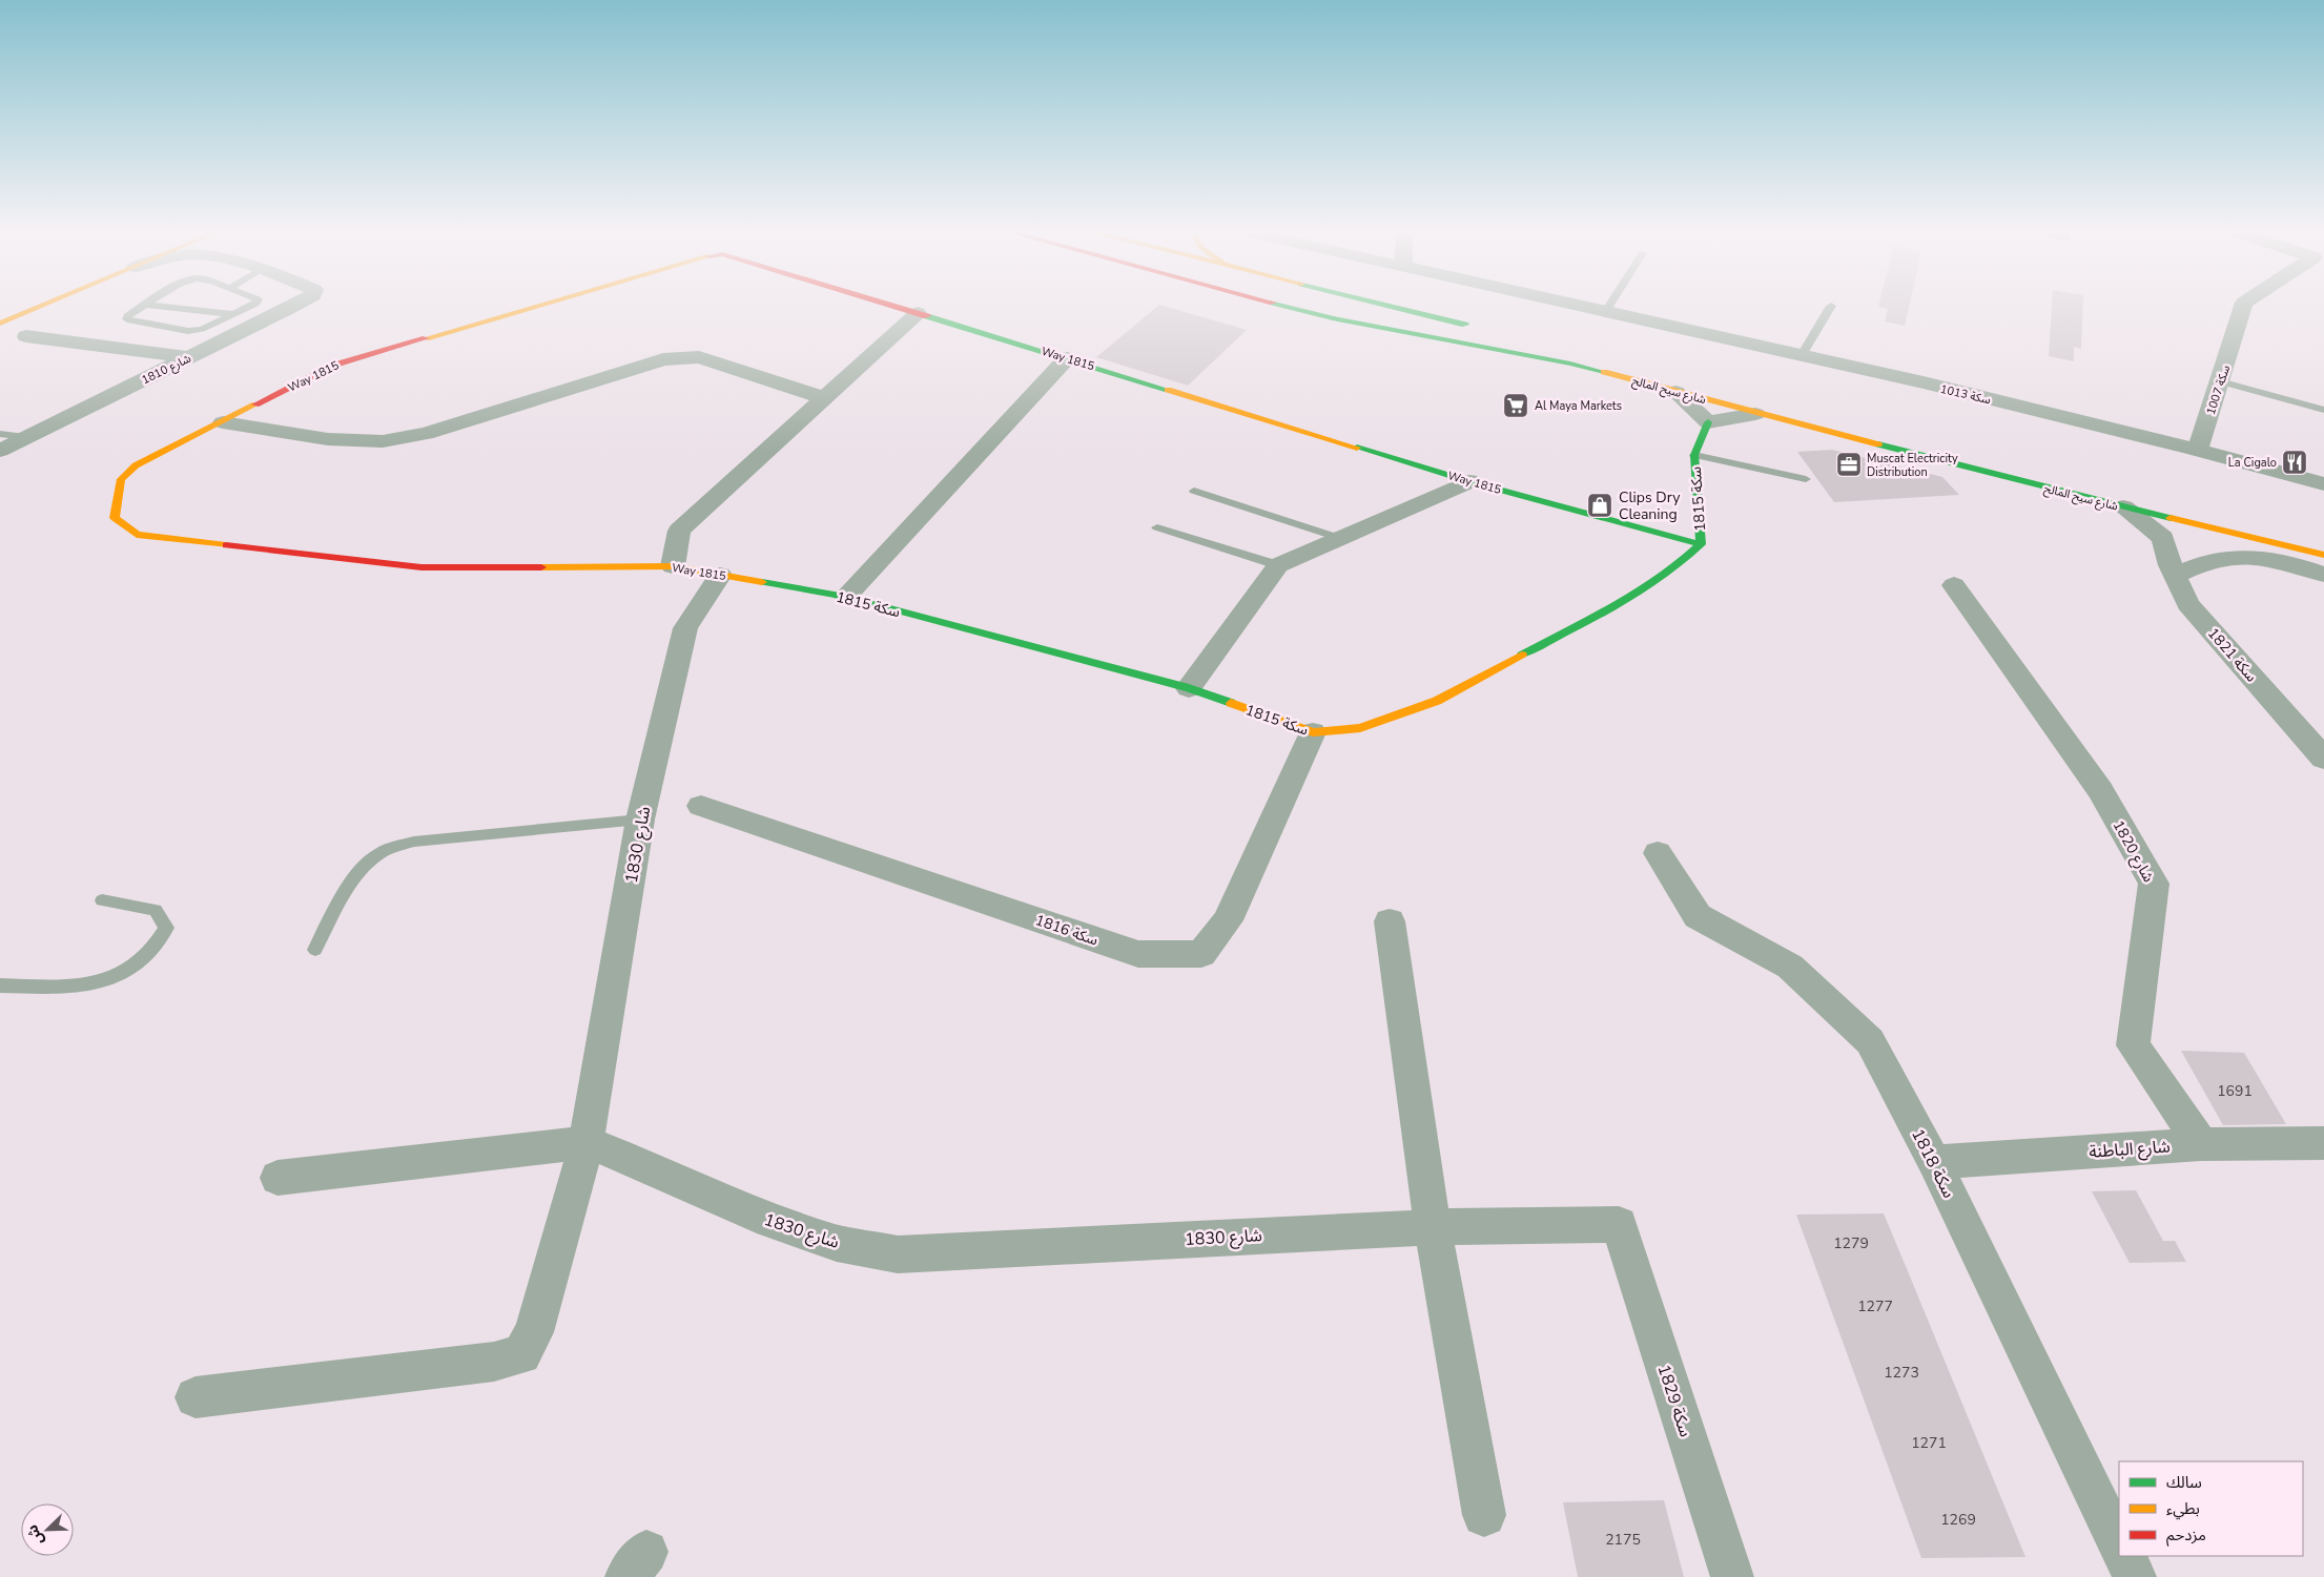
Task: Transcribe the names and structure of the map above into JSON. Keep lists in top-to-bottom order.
{
  "streets": {
    "street": [
      "Way 1815",
      "شارع 1810",
      "شارع سيح المالح",
      "سكة 1007",
      "سكة 1013",
      "سكة 1815",
      "سكة 1821",
      "1830 شارع",
      "1820 شارع",
      "سكة 1816",
      "شارع الباطنة",
      "سكة 1818",
      "سكة 1829"
    ]
  },
  "crossings": [
    ["Way 1815", "سكة 1815"],
    ["Way 1815", "1830 شارع"],
    ["سكة 1007", "سكة 1013"],
    ["سكة 1815", "سكة 1816"],
    ["1830 شارع", "سكة 1829"],
    ["1820 شارع", "شارع الباطنة"],
    ["شارع الباطنة", "سكة 1818"]
  ],
  "places": {
    "supermarket": ["Al Maya Markets"],
    "restaurant": ["La Cigalo"],
    "office": ["Muscat Electricity Distribution"],
    "shop": ["Clips Dry Cleaning"]
  },
  "house_numbers": [
    "1691",
    "1279",
    "1277",
    "1273",
    "1271",
    "1269",
    "2175"
  ],
  "legend": ["سالك", "بطيء", "مزدحم"],
  "north": "bottom left"
}
